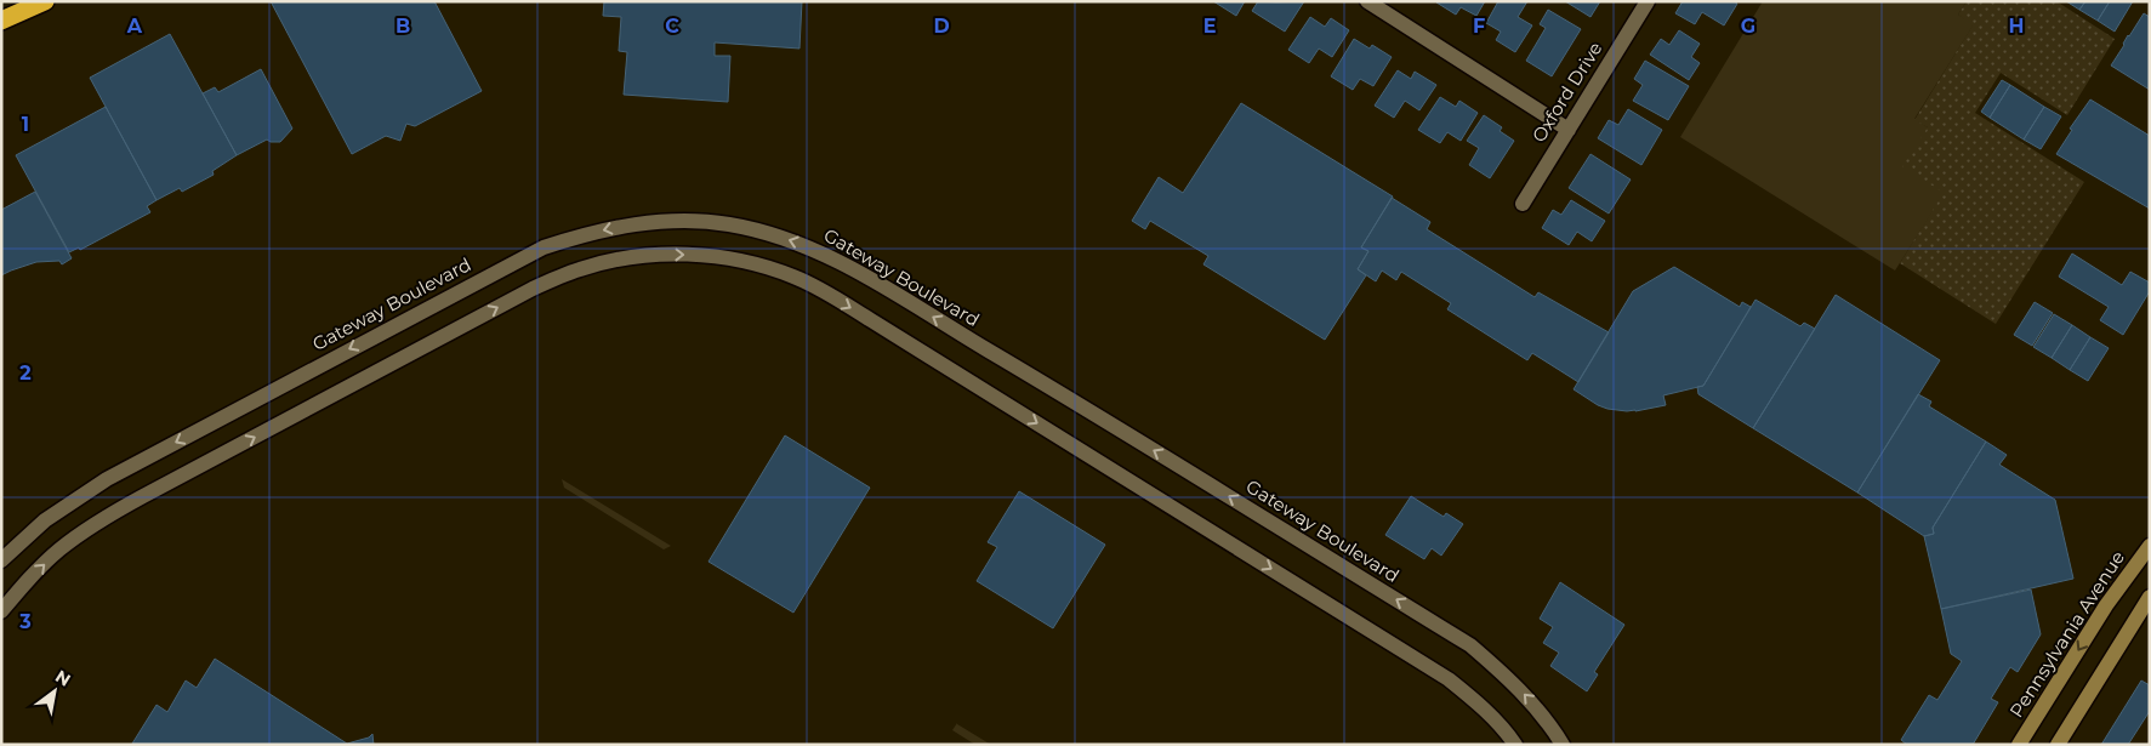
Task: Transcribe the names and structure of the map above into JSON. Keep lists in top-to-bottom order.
{
  "streets": {
    "main road": ["Pennsylvania Avenue"],
    "street": ["Oxford Drive", "Gateway Boulevard"]
  },
  "one_way": ["Gateway Boulevard"],
  "north": "top right",
  "grid": {
    "columns": [
      "A",
      "B",
      "C",
      "D",
      "E",
      "F",
      "G",
      "H"
    ],
    "rows": ["1", "2", "3"]
  }
}
